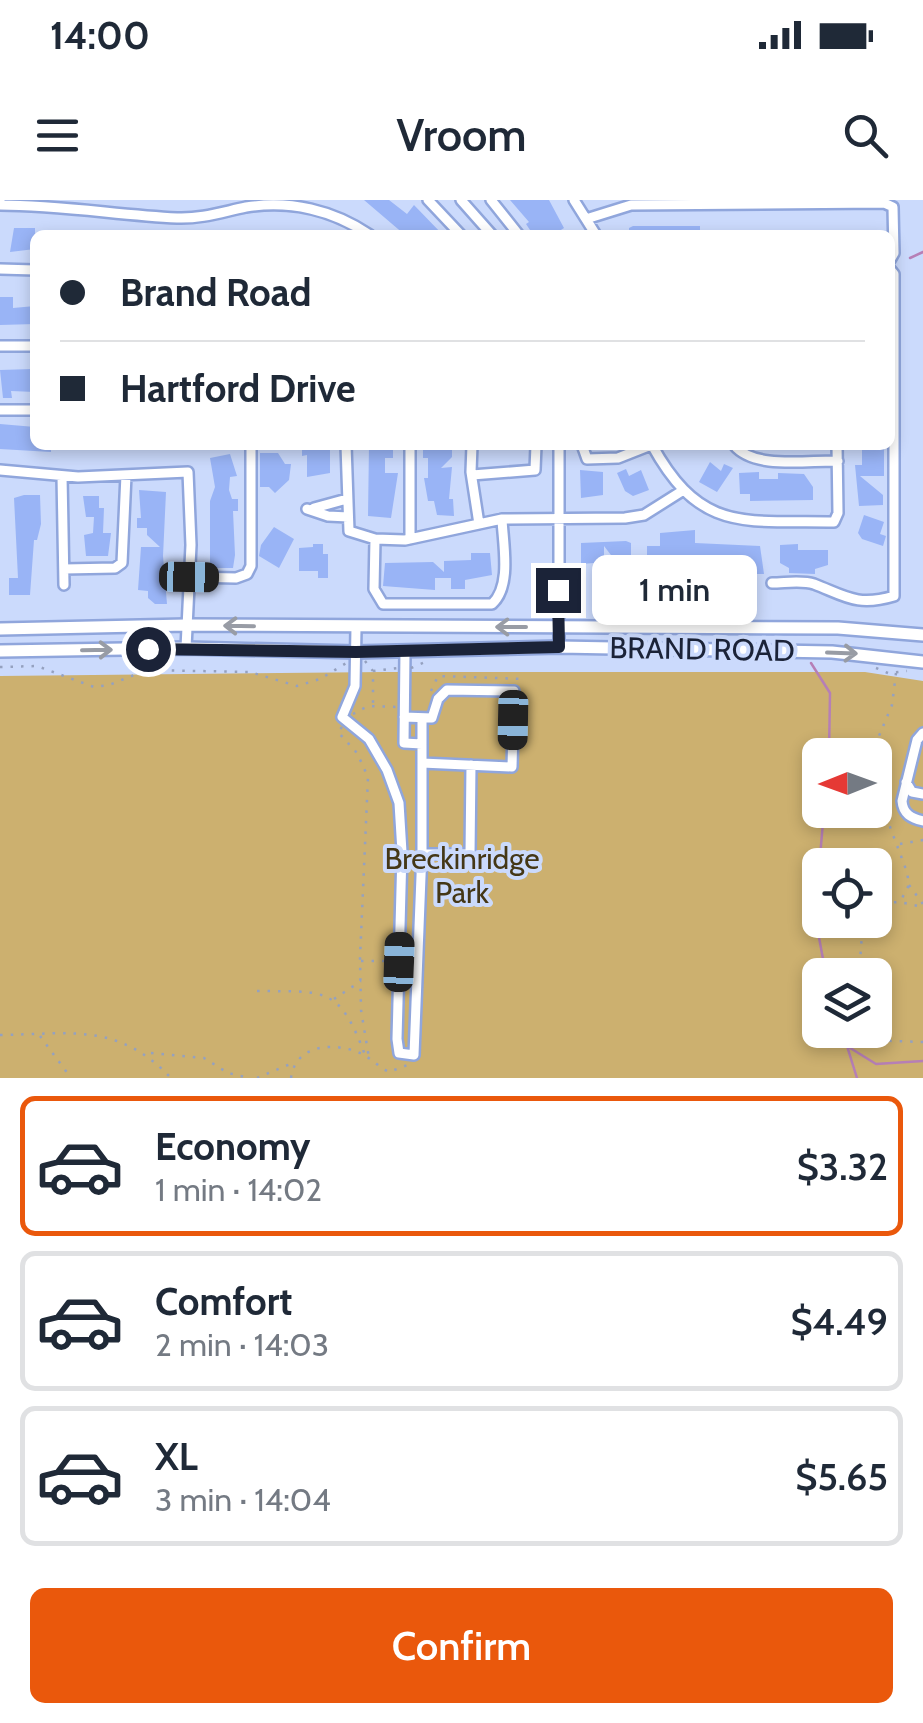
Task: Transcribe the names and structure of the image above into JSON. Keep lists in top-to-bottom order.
{
  "streets": {
    "main road": ["BRAND ROAD"]
  },
  "parks": ["Breckinridge Park"],
  "north": "left",
  "page": {
    "status": "14:00",
    "header": "Vroom",
    "banner": ["Brand Road", "Hartford Drive"],
    "bubble": "1 min",
    "list": [
      {
        "name": "Economy",
        "note": "1 min · 14:02",
        "value": "$3.32"
      },
      {
        "name": "Comfort",
        "note": "2 min · 14:03",
        "value": "$4.49"
      },
      {
        "name": "XL",
        "note": "3 min · 14:04",
        "value": "$5.65"
      }
    ],
    "buttons": "Confirm"
  }
}
